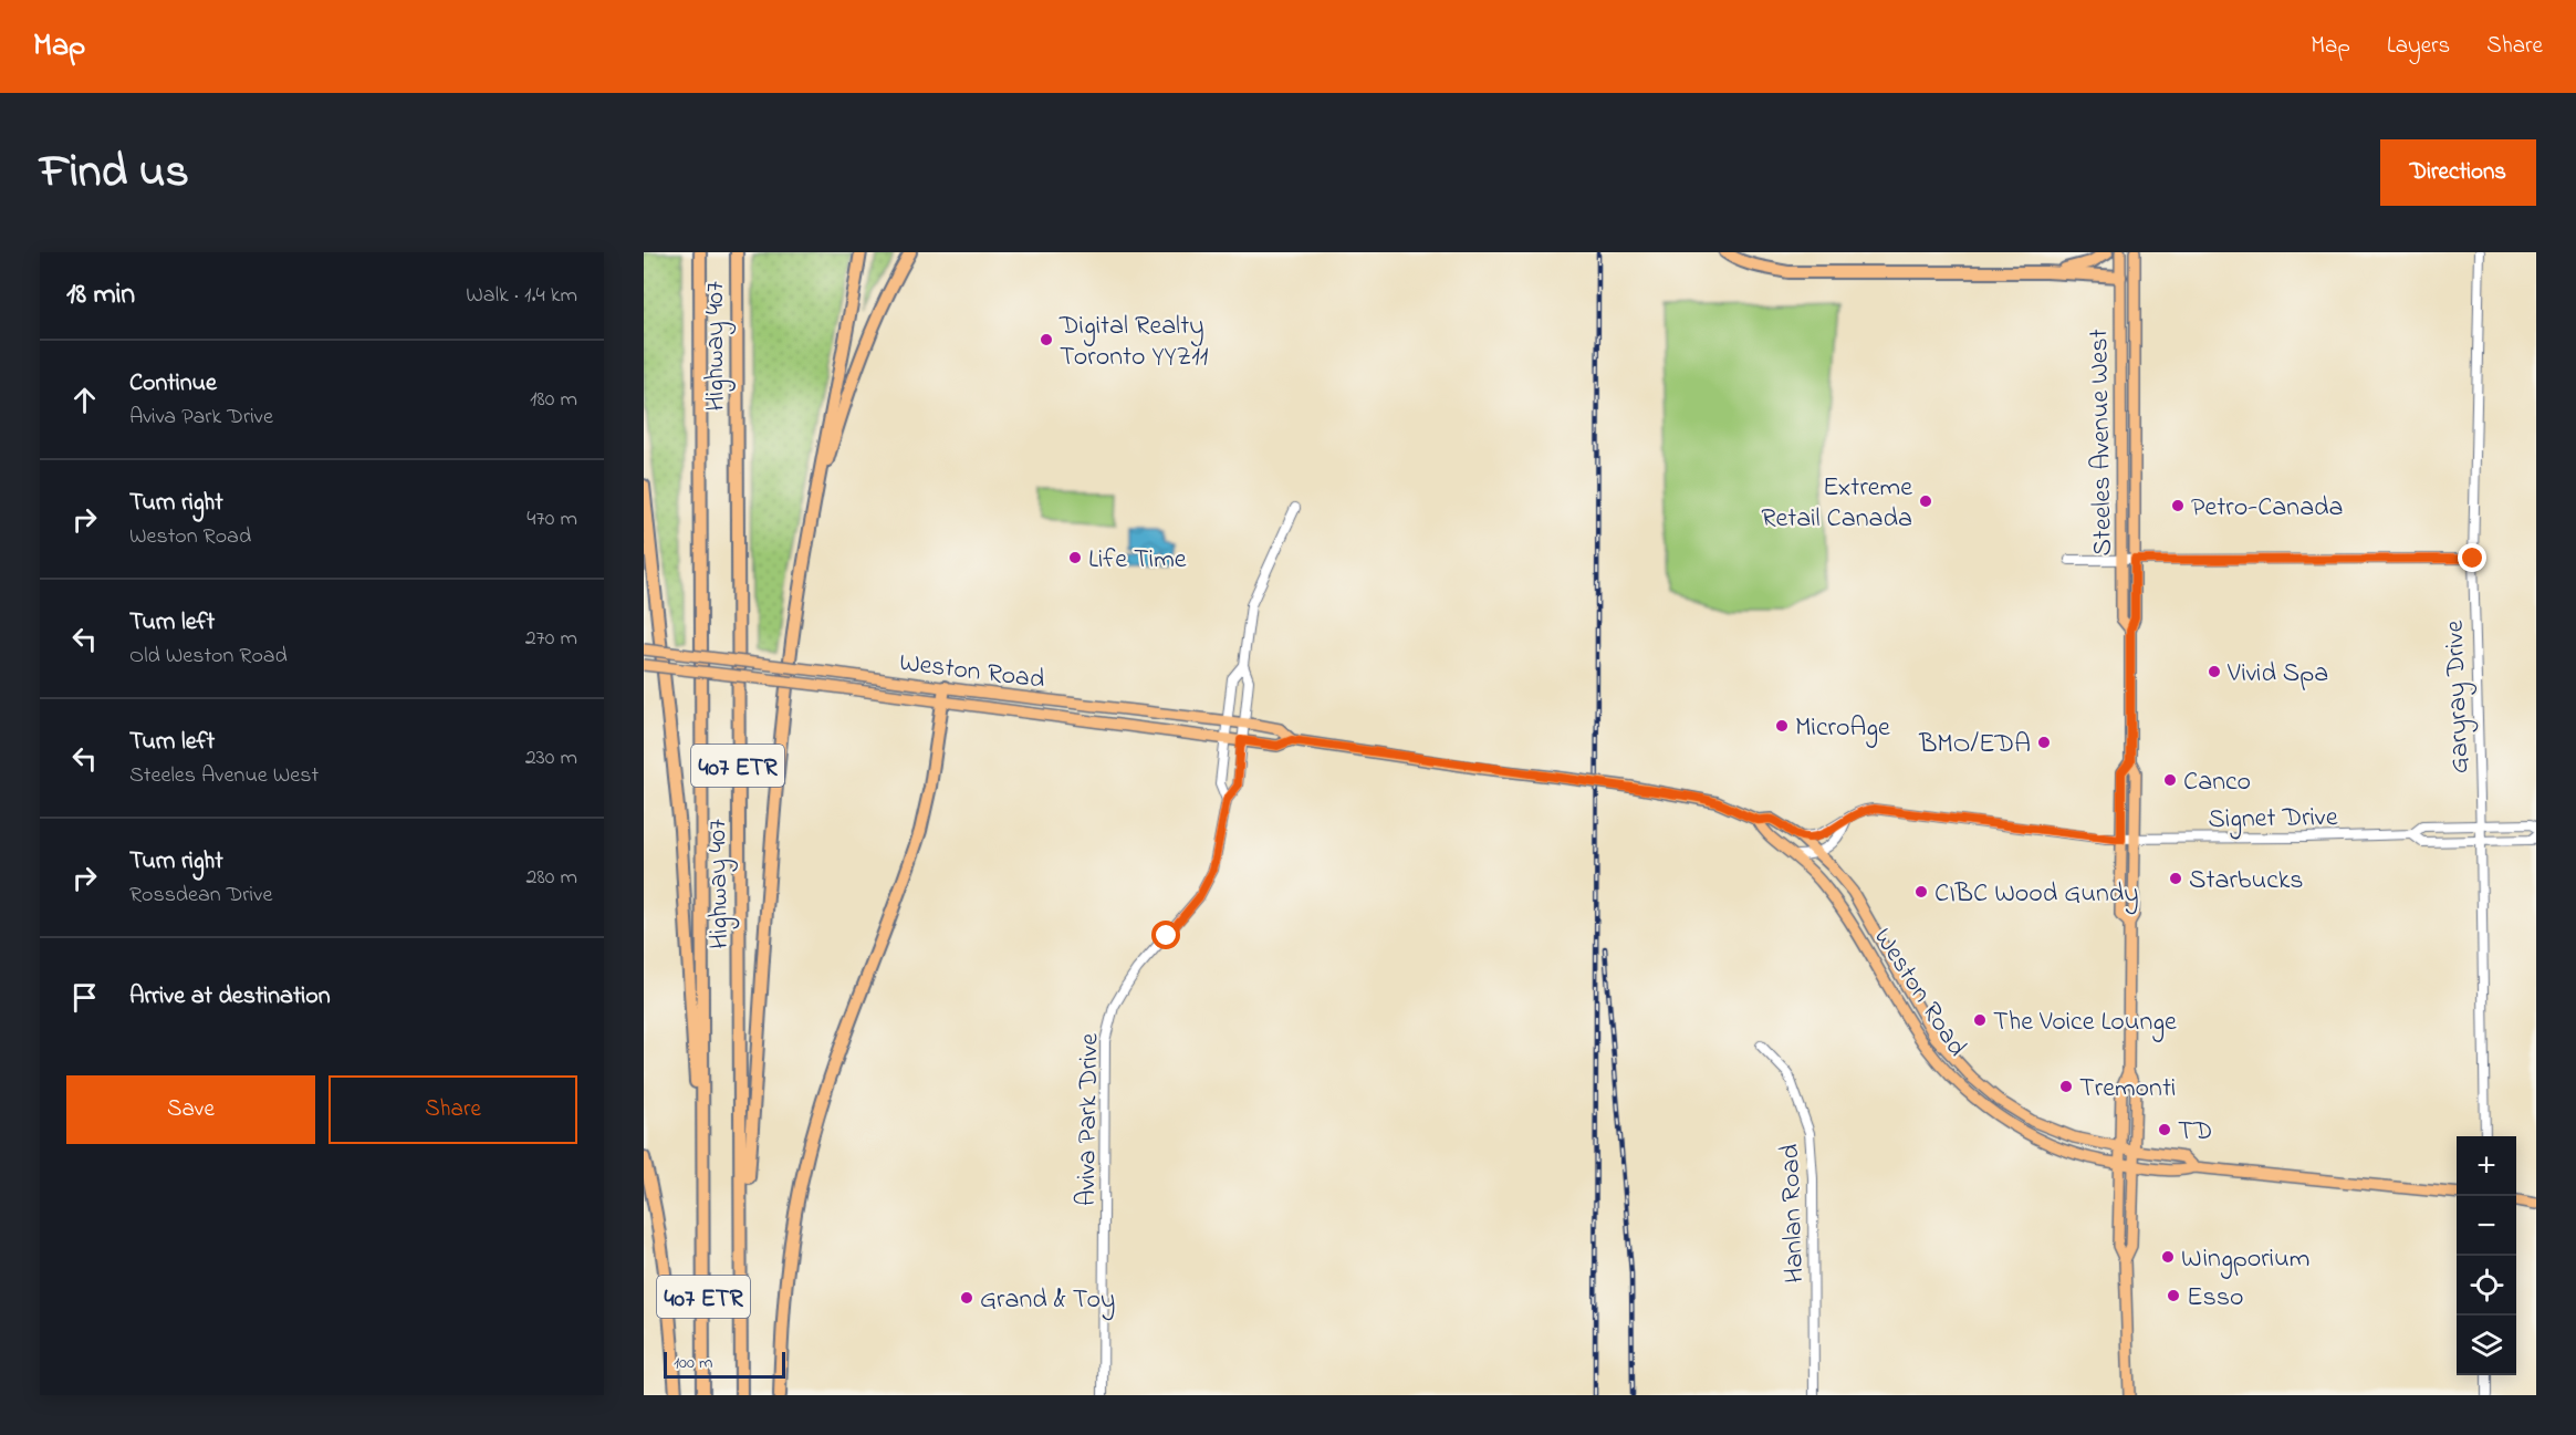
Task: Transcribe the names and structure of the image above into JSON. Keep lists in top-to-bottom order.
{
  "streets": {
    "highway": ["Highway 407", "407 ETR"],
    "main road": ["Steeles Avenue West", "Weston Road"],
    "street": [
      "Garyray Drive",
      "Signet Drive",
      "Aviva Park Drive",
      "Hanlan Road"
    ]
  },
  "crossings": [
    ["Steeles Avenue West", "Weston Road"],
    ["Steeles Avenue West", "Signet Drive"],
    ["Weston Road", "Signet Drive"],
    ["Weston Road", "Aviva Park Drive"],
    ["Garyray Drive", "Signet Drive"]
  ],
  "places": [
    "Digital Realty Toronto YYZ11",
    "Extreme Retail Canada",
    "Petro-Canada",
    "Life Time",
    "Vivid Spa",
    "MicroAge",
    "BMO/EDA",
    "Canco",
    "Starbucks",
    "CIBC Wood Gundy",
    "The Voice Lounge",
    "Tremonti",
    "TD",
    "Wingporium",
    "Esso",
    "Grand & Toy"
  ],
  "scale_bar": "100 m",
  "page": {
    "header": "Map",
    "nav": ["Map", "Layers", "Share"],
    "title": "Find us",
    "buttons": [
      "Directions",
      ["Save", "Share"]
    ],
    "heading": ["18 min", "Walk · 1.4 km"],
    "list": [
      ["Continue", "Aviva Park Drive", "180 m"],
      ["Turn right", "Weston Road", "470 m"],
      ["Turn left", "Old Weston Road", "270 m"],
      ["Turn left", "Steeles Avenue West", "230 m"],
      ["Turn right", "Rossdean Drive", "280 m"],
      "Arrive at destination"
    ],
    "map_buttons": ["+", "−"],
    "scale": "100 m"
  }
}
